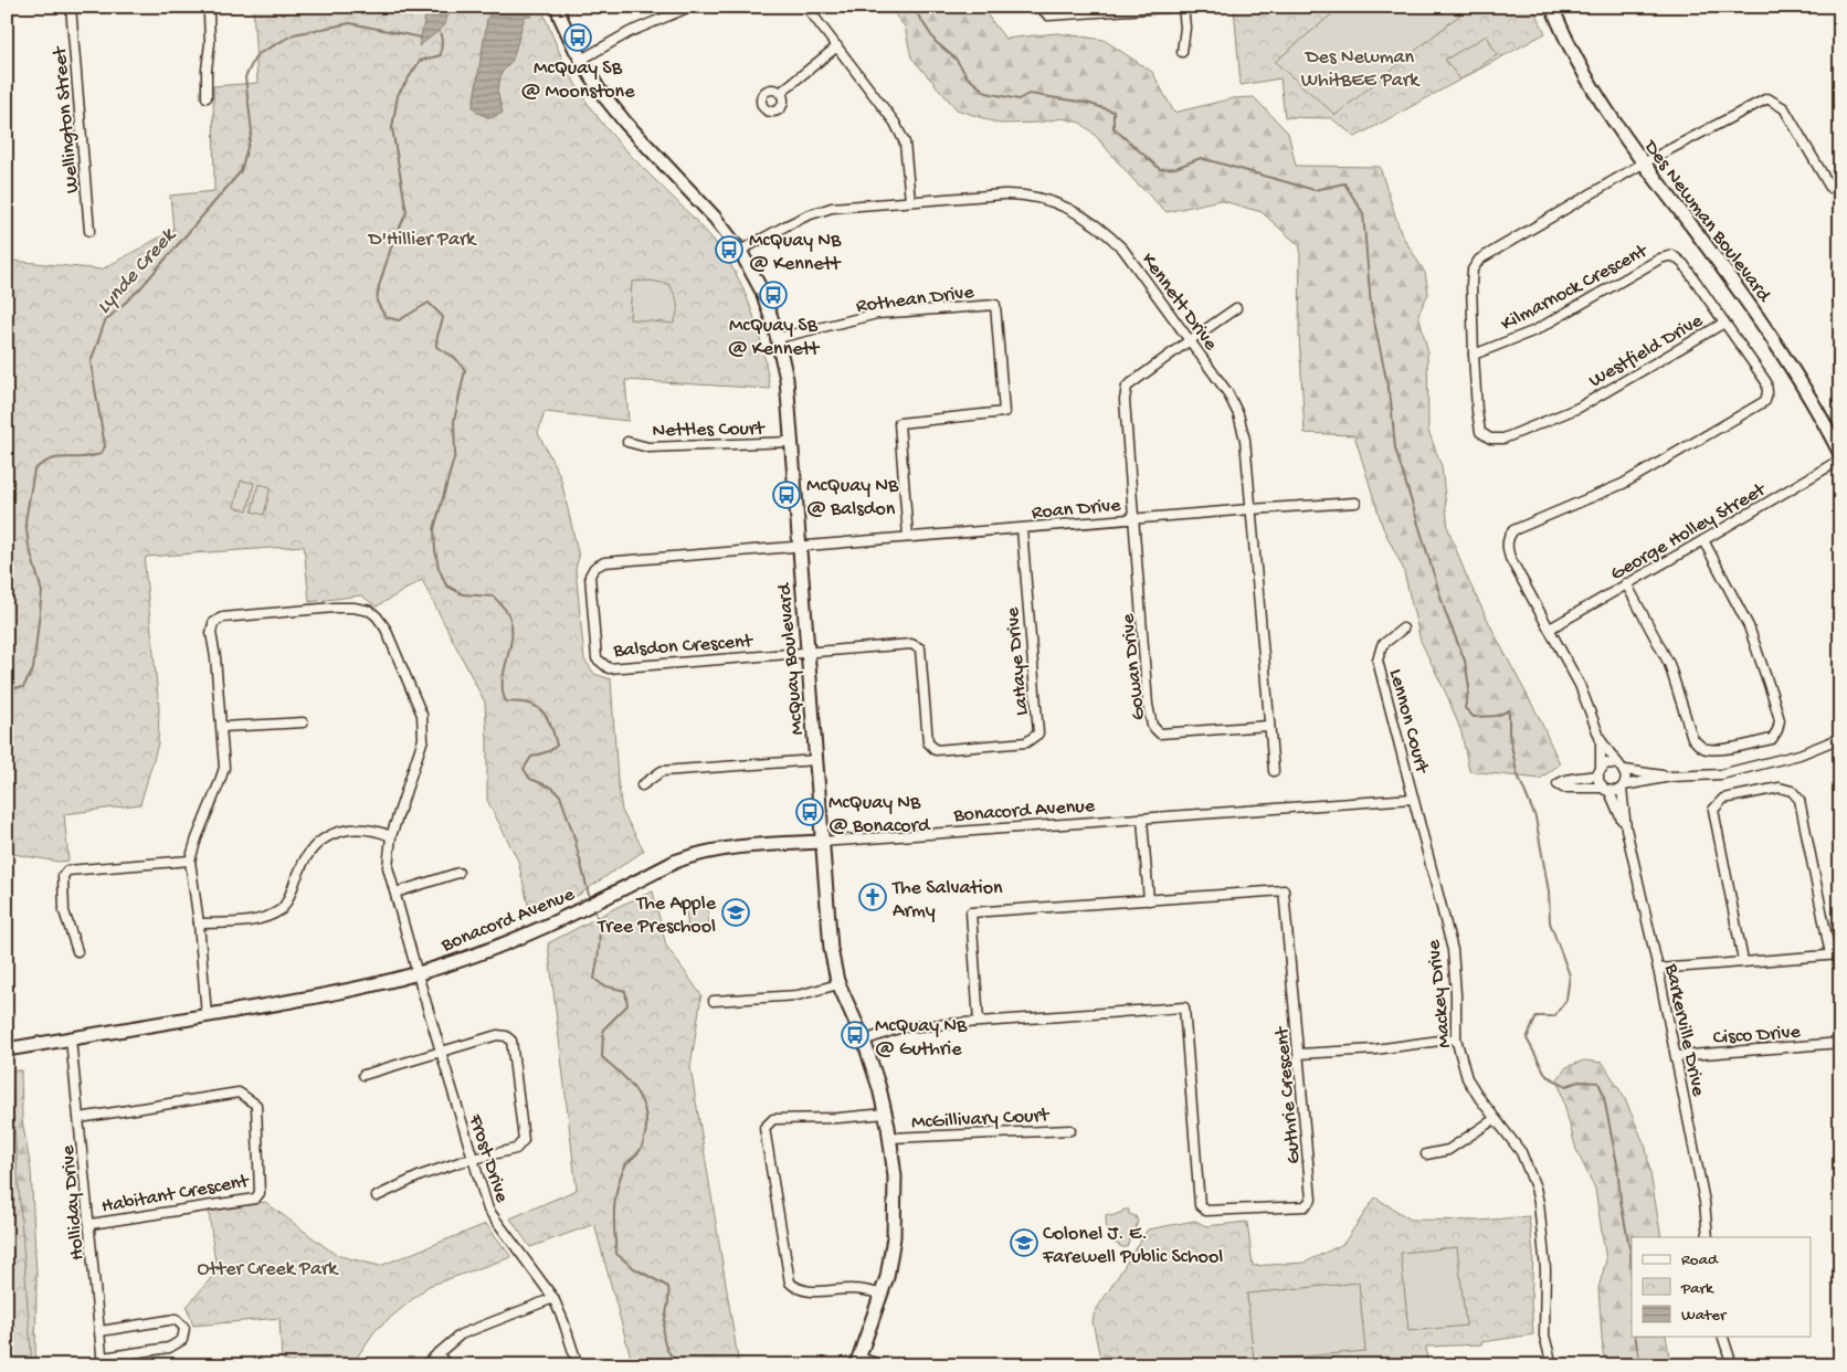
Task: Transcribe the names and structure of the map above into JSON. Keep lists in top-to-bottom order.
{
  "streets": {
    "street": [
      "Wellington Street",
      "Des Newman Boulevard",
      "Kilmarnock Crescent",
      "Rothean Drive",
      "Kennett Drive",
      "Westfield Drive",
      "Nettles Court",
      "Roan Drive",
      "George Holley Street",
      "Balsdon Crescent",
      "McQuay Boulevard",
      "LaHaye Drive",
      "Gowan Drive",
      "Lennon Court",
      "Bonacord Avenue",
      "Mackey Drive",
      "Barkerville Drive",
      "Cisco Drive",
      "Guthrie Crescent",
      "McGillivary Court",
      "Frost Drive",
      "Habitant Crescent",
      "Holliday Drive"
    ]
  },
  "crossings": [
    ["Des Newman Boulevard", "Westfield Drive"],
    ["Kilmarnock Crescent", "Westfield Drive"],
    ["Rothean Drive", "Roan Drive"],
    ["Rothean Drive", "McQuay Boulevard"],
    ["Kennett Drive", "Roan Drive"],
    ["Kennett Drive", "McQuay Boulevard"],
    ["Kennett Drive", "Gowan Drive"],
    ["Westfield Drive", "George Holley Street"],
    ["Westfield Drive", "Barkerville Drive"],
    ["Nettles Court", "McQuay Boulevard"],
    ["Roan Drive", "Balsdon Crescent"],
    ["Roan Drive", "McQuay Boulevard"],
    ["Roan Drive", "LaHaye Drive"],
    ["Roan Drive", "Gowan Drive"],
    ["Balsdon Crescent", "McQuay Boulevard"],
    ["Balsdon Crescent", "LaHaye Drive"],
    ["McQuay Boulevard", "LaHaye Drive"],
    ["McQuay Boulevard", "Bonacord Avenue"],
    ["McQuay Boulevard", "Guthrie Crescent"],
    ["McQuay Boulevard", "McGillivary Court"],
    ["Lennon Court", "Bonacord Avenue"],
    ["Lennon Court", "Mackey Drive"],
    ["Bonacord Avenue", "Mackey Drive"],
    ["Bonacord Avenue", "Frost Drive"],
    ["Bonacord Avenue", "Holliday Drive"],
    ["Barkerville Drive", "Cisco Drive"],
    ["Habitant Crescent", "Holliday Drive"]
  ],
  "water": ["Lynde Creek"],
  "parks": ["Des Newman WhitBEE Park", "D'Hillier Park", "Otter Creek Park"],
  "places": {
    "bus stop": [
      "McQuay SB @ Moonstone",
      "McQuay NB @ Kennett",
      "McQuay SB @ Kennett",
      "McQuay NB @ Balsdon",
      "McQuay NB @ Bonacord",
      "McQuay NB @ Guthrie"
    ],
    "church": ["The Salvation Army"],
    "school or university": ["The Apple Tree Preschool", "Colonel J. E. Farewell Public School"]
  },
  "legend": ["Road", "Park", "Water"]
}
